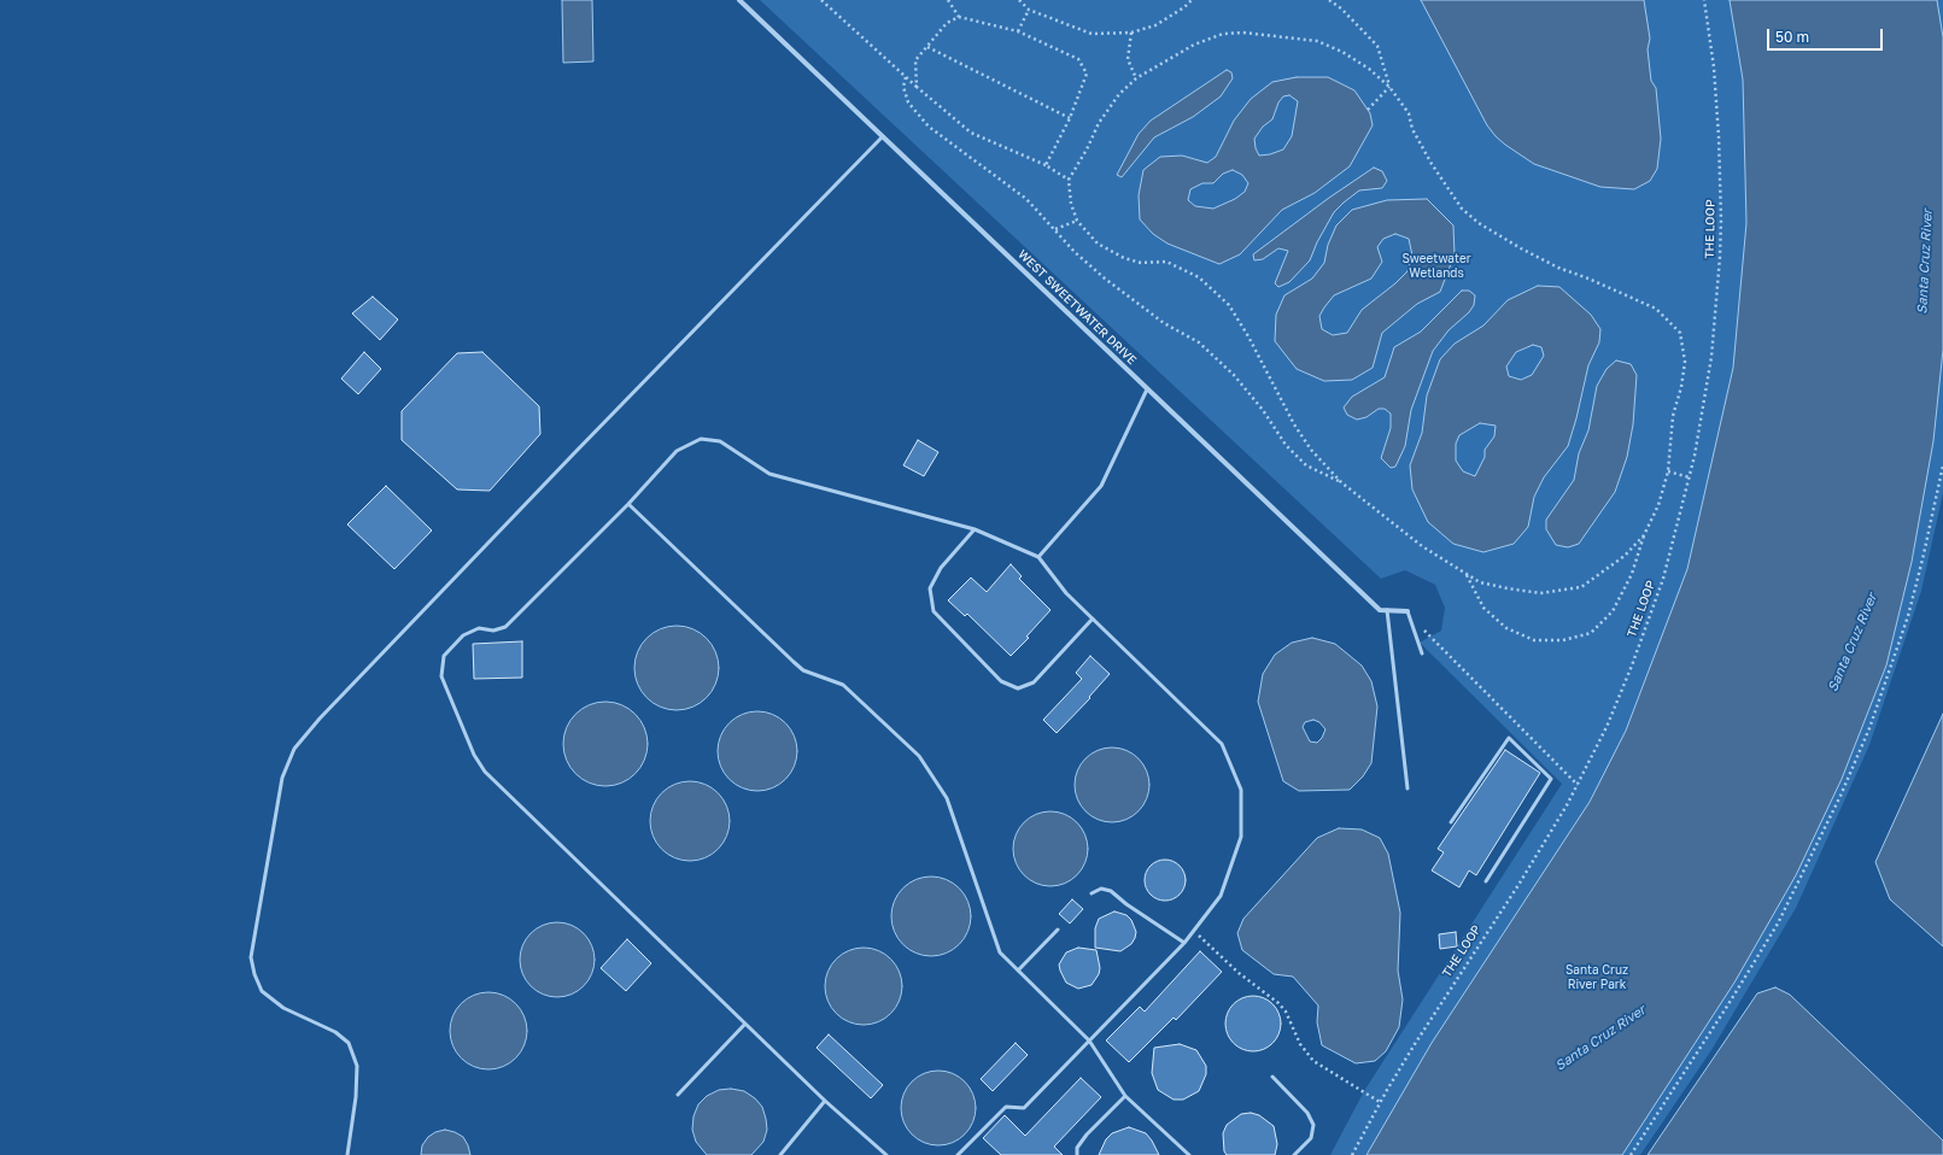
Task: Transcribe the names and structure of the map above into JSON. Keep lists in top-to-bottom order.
{
  "streets": {
    "street": ["WEST SWEETWATER DRIVE"],
    "path": ["THE LOOP"]
  },
  "water": ["Santa Cruz River"],
  "parks": ["Sweetwater Wetlands", "Santa Cruz River Park"],
  "scale_bar": "50 m"
}
